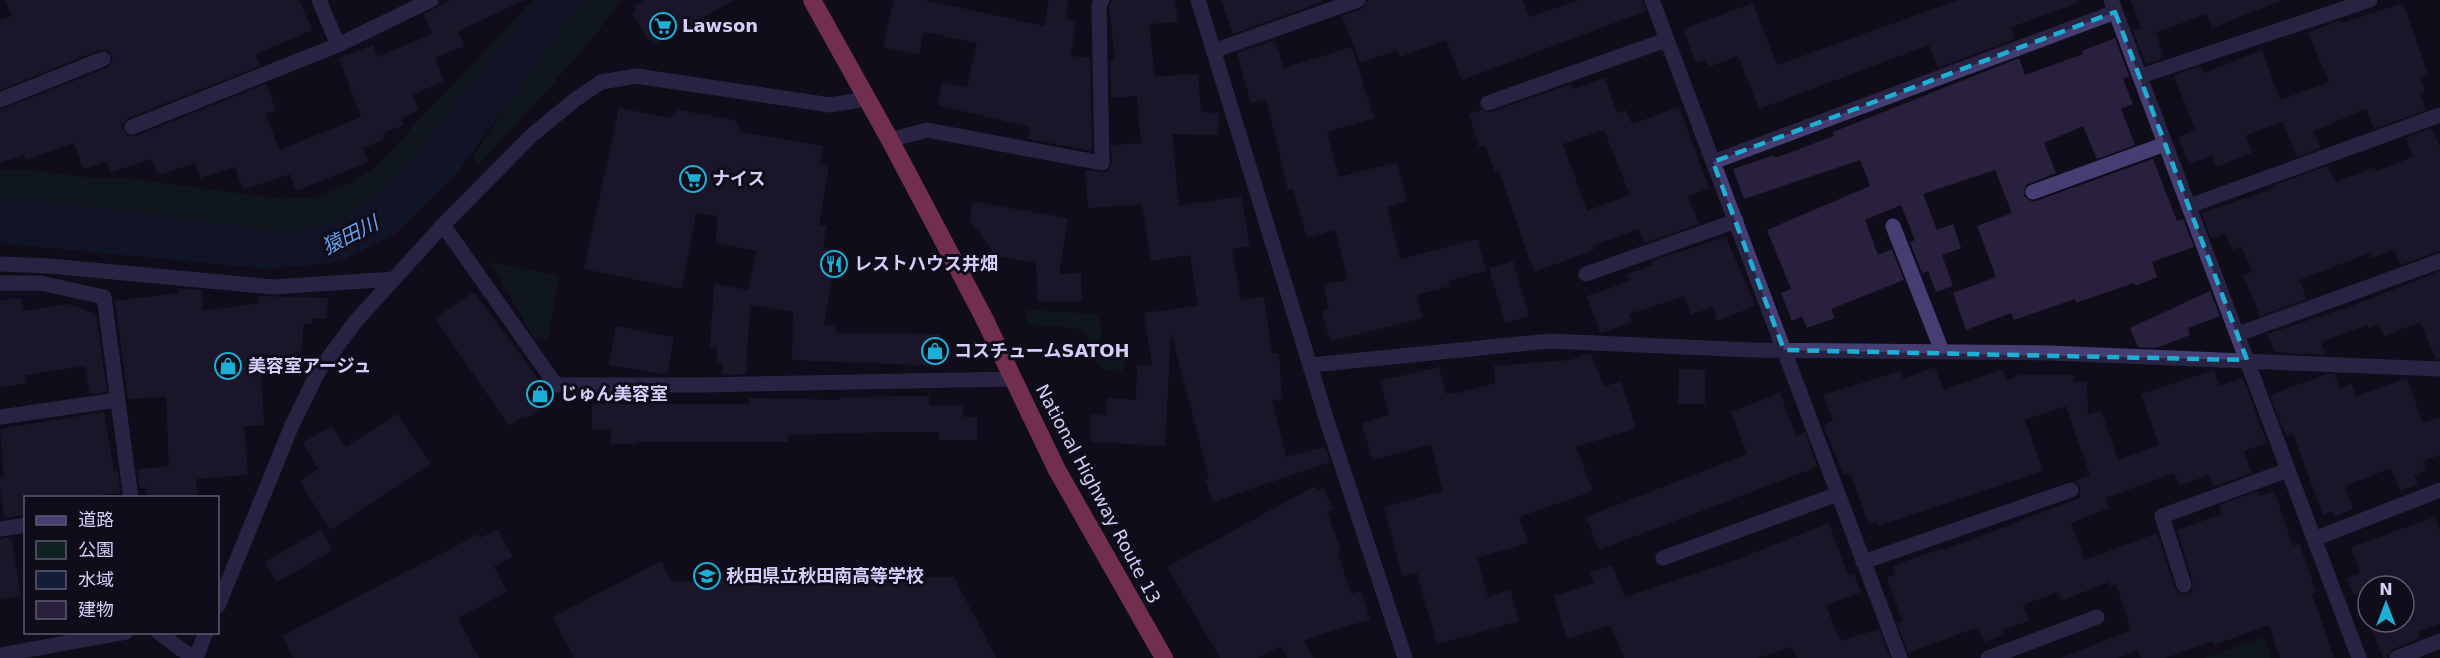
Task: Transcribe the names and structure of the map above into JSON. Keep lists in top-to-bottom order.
{
  "streets": {
    "highway": ["National Highway Route 13"]
  },
  "water": ["猿田川"],
  "places": {
    "supermarket": ["Lawson", "ナイス"],
    "restaurant": ["レストハウス井畑"],
    "shop": ["コスチュームSATOH", "美容室アージュ", "じゅん美容室"],
    "school or university": ["秋田県立秋田南高等学校"]
  },
  "legend": [
    "道路",
    "公園",
    "水域",
    "建物"
  ],
  "north": "top"
}
